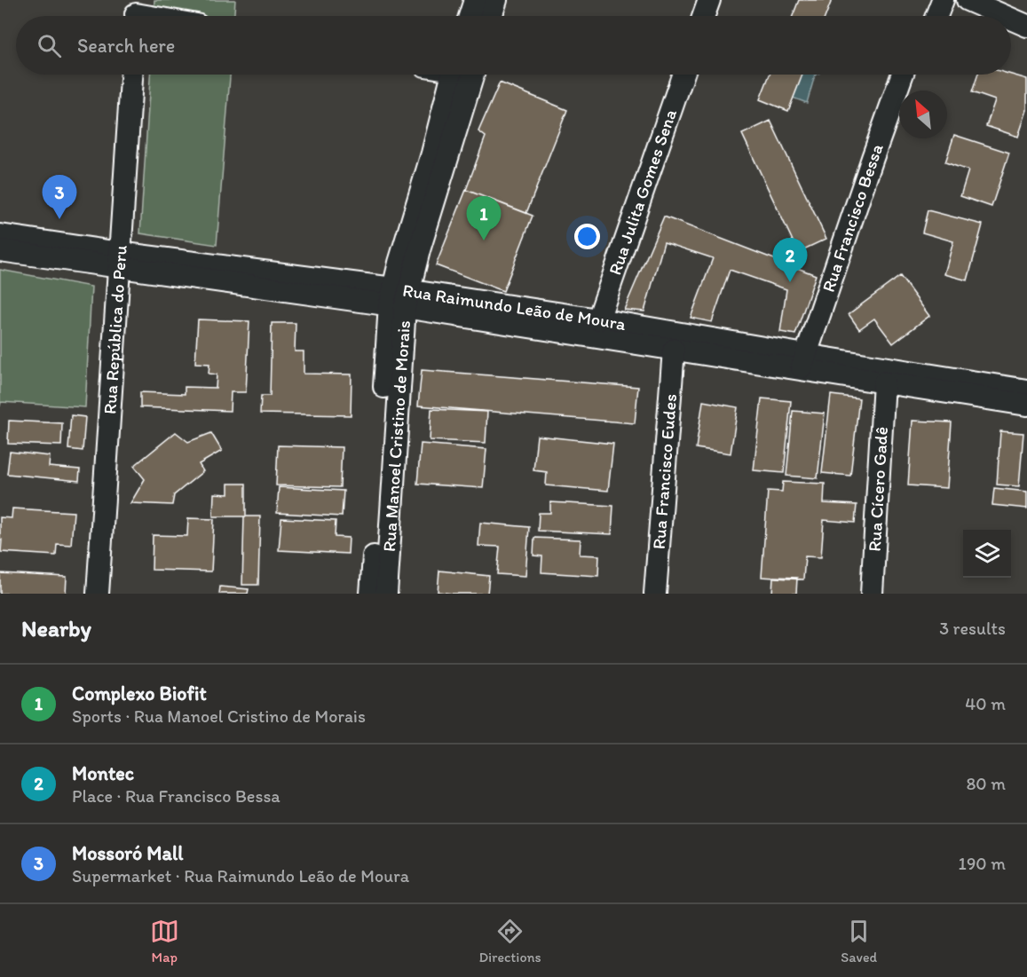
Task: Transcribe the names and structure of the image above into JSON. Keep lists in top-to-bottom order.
{
  "streets": {
    "street": [
      "Rua Julita Gomes Sena",
      "Rua Francisco Bessa",
      "Rua Raimundo Leão de Moura",
      "Rua República do Peru",
      "Rua Manoel Cristino de Morais",
      "Rua Francisco Eudes",
      "Rua Cícero Gadê"
    ]
  },
  "crossings": [
    ["Rua Julita Gomes Sena", "Rua Raimundo Leão de Moura"],
    ["Rua Francisco Bessa", "Rua Raimundo Leão de Moura"],
    ["Rua Raimundo Leão de Moura", "Rua República do Peru"],
    ["Rua Raimundo Leão de Moura", "Rua Manoel Cristino de Morais"],
    ["Rua Raimundo Leão de Moura", "Rua Francisco Eudes"],
    ["Rua Raimundo Leão de Moura", "Rua Cícero Gadê"]
  ],
  "north": "top left",
  "page": {
    "search": "Search here",
    "pins": ["3", "1", "2"],
    "heading": ["Nearby", "3 results"],
    "list": [
      {
        "mark": "1",
        "name": "Complexo Biofit",
        "note": "Sports · Rua Manoel Cristino de Morais",
        "value": "40 m"
      },
      {
        "mark": "2",
        "name": "Montec",
        "note": "Place · Rua Francisco Bessa",
        "value": "80 m"
      },
      {
        "mark": "3",
        "name": "Mossoró Mall",
        "note": "Supermarket · Rua Raimundo Leão de Moura",
        "value": "190 m"
      }
    ],
    "nav": ["Map", "Directions", "Saved"]
  }
}
